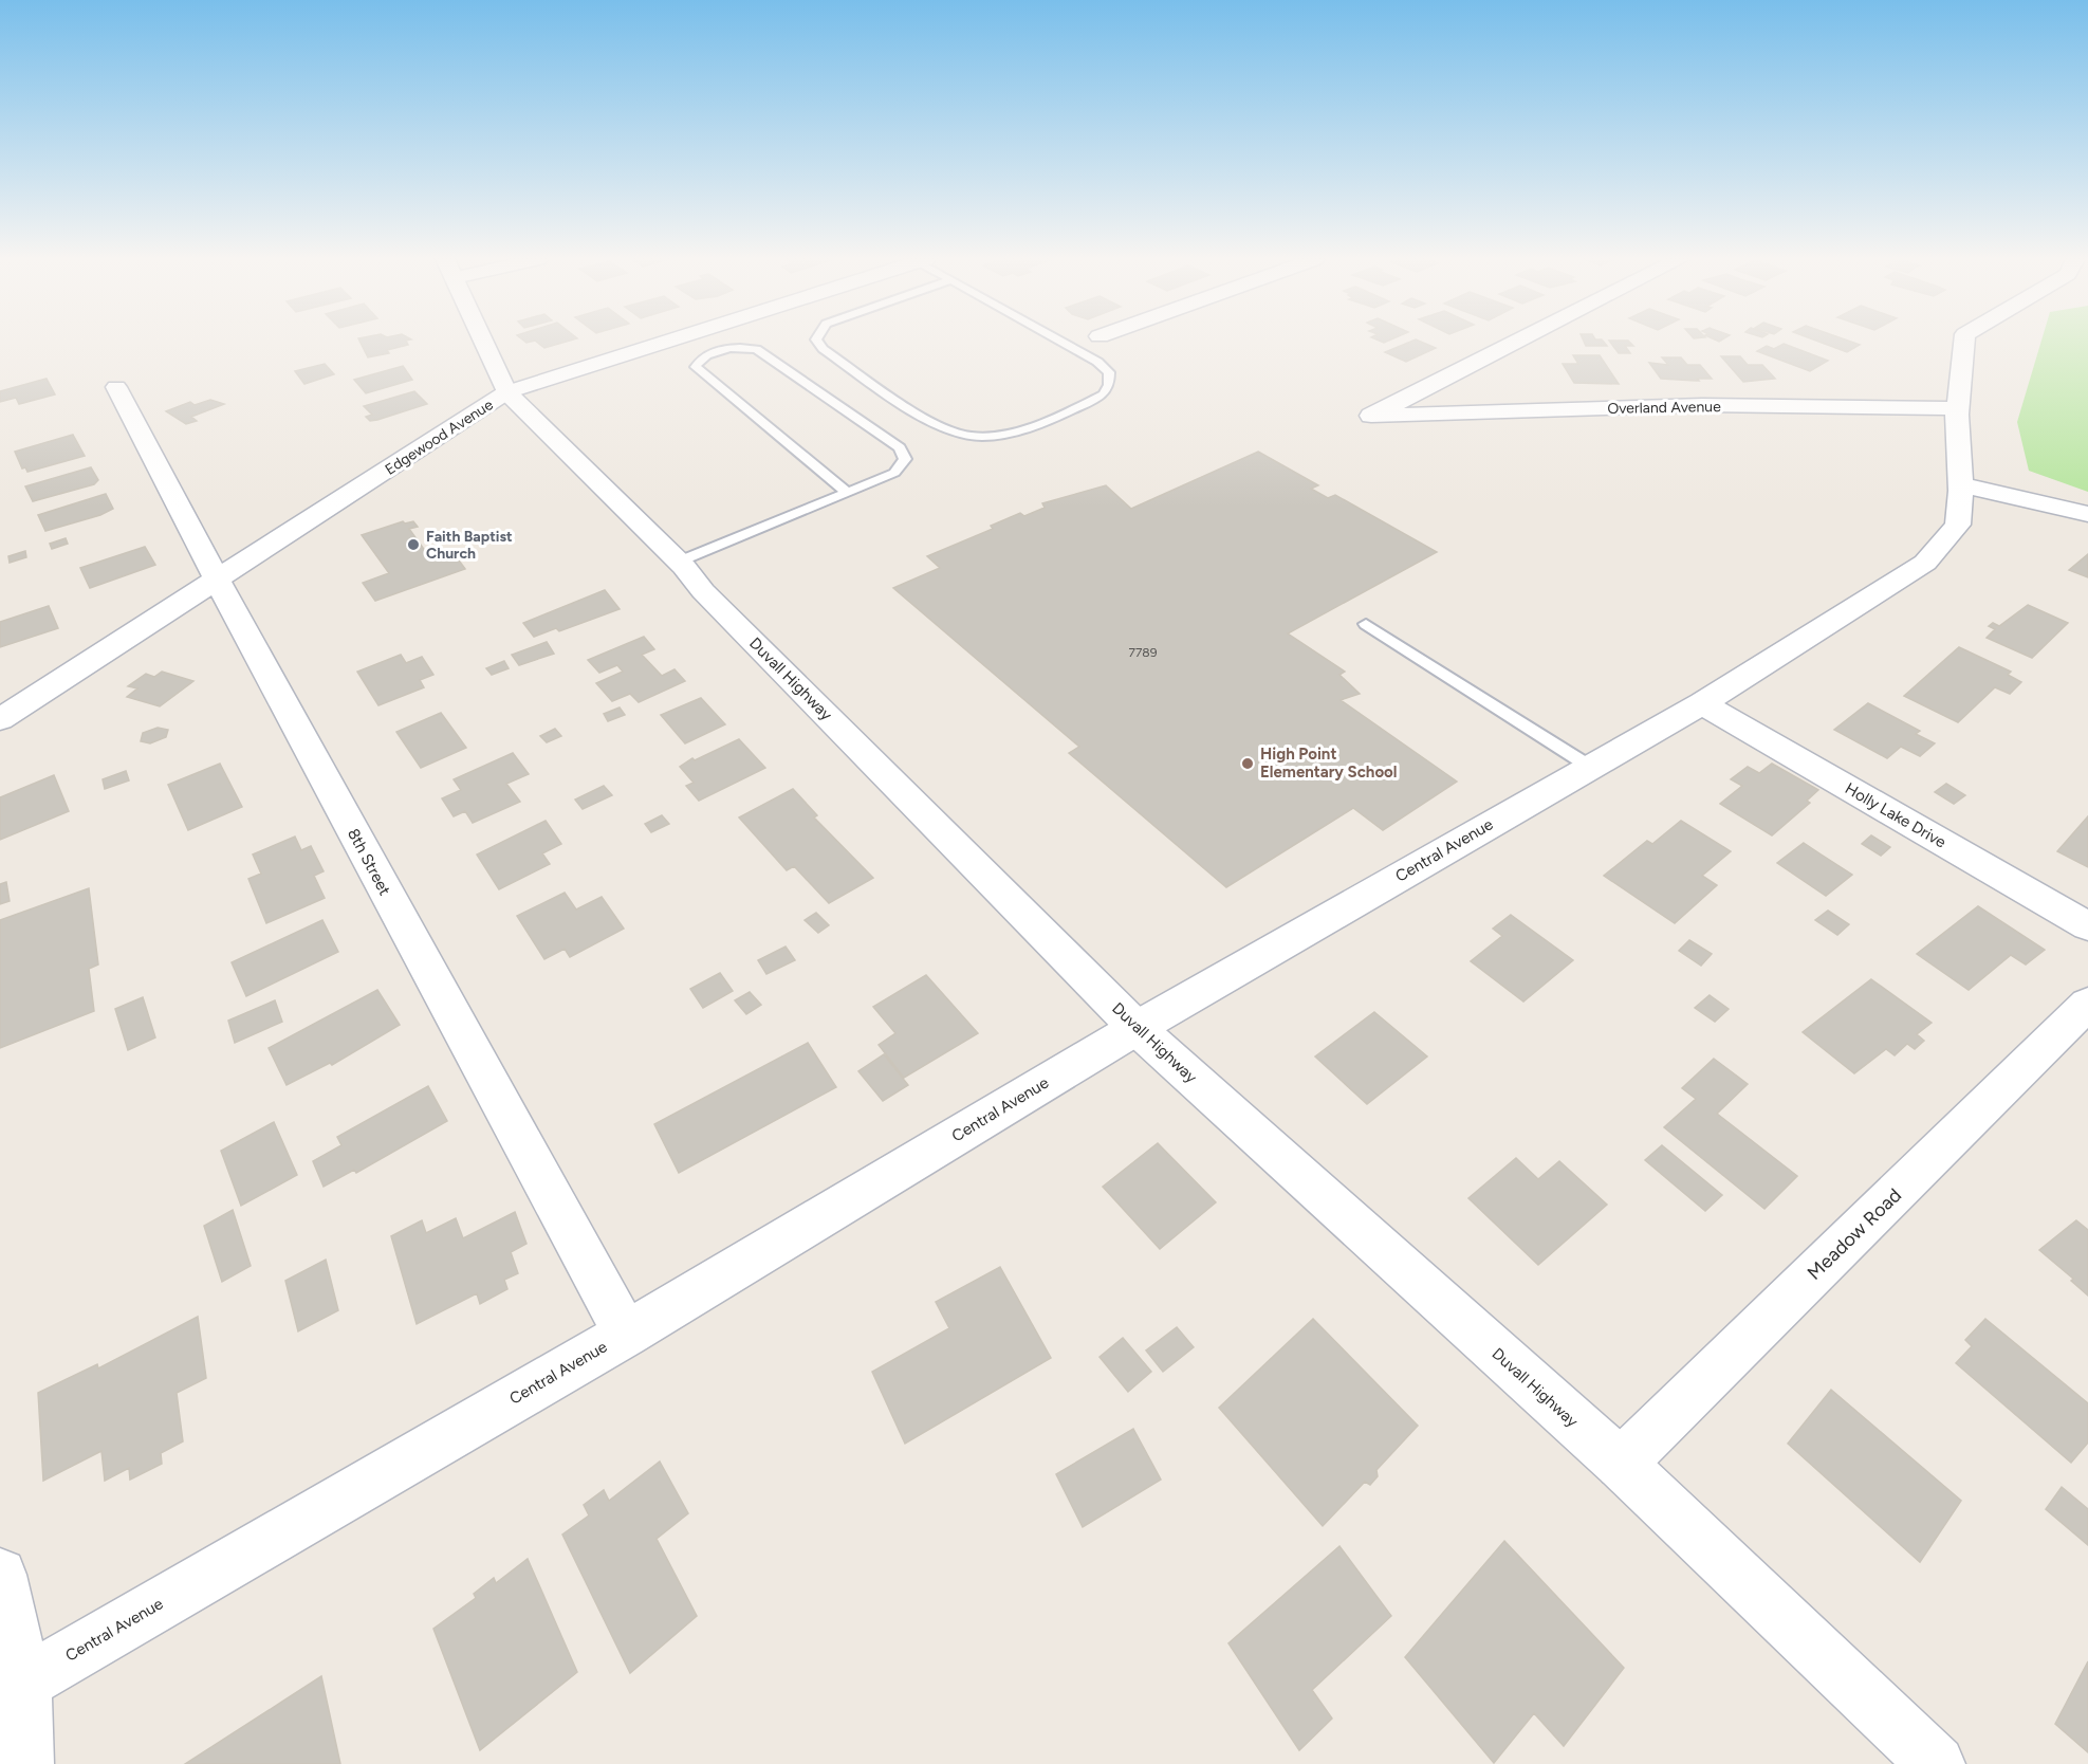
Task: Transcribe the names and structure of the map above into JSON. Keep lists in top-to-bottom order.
{
  "streets": {
    "street": [
      "Overland Avenue",
      "Edgewood Avenue",
      "Duvall Highway",
      "Holly Lake Drive",
      "Central Avenue",
      "8th Street",
      "Meadow Road"
    ]
  },
  "crossings": [
    ["Overland Avenue", "Central Avenue"],
    ["Edgewood Avenue", "Duvall Highway"],
    ["Edgewood Avenue", "8th Street"],
    ["Duvall Highway", "Central Avenue"],
    ["Duvall Highway", "Meadow Road"],
    ["Holly Lake Drive", "Central Avenue"],
    ["Central Avenue", "8th Street"]
  ],
  "places": ["Faith Baptist Church", "High Point Elementary School"],
  "house_numbers": ["7789"]
}
